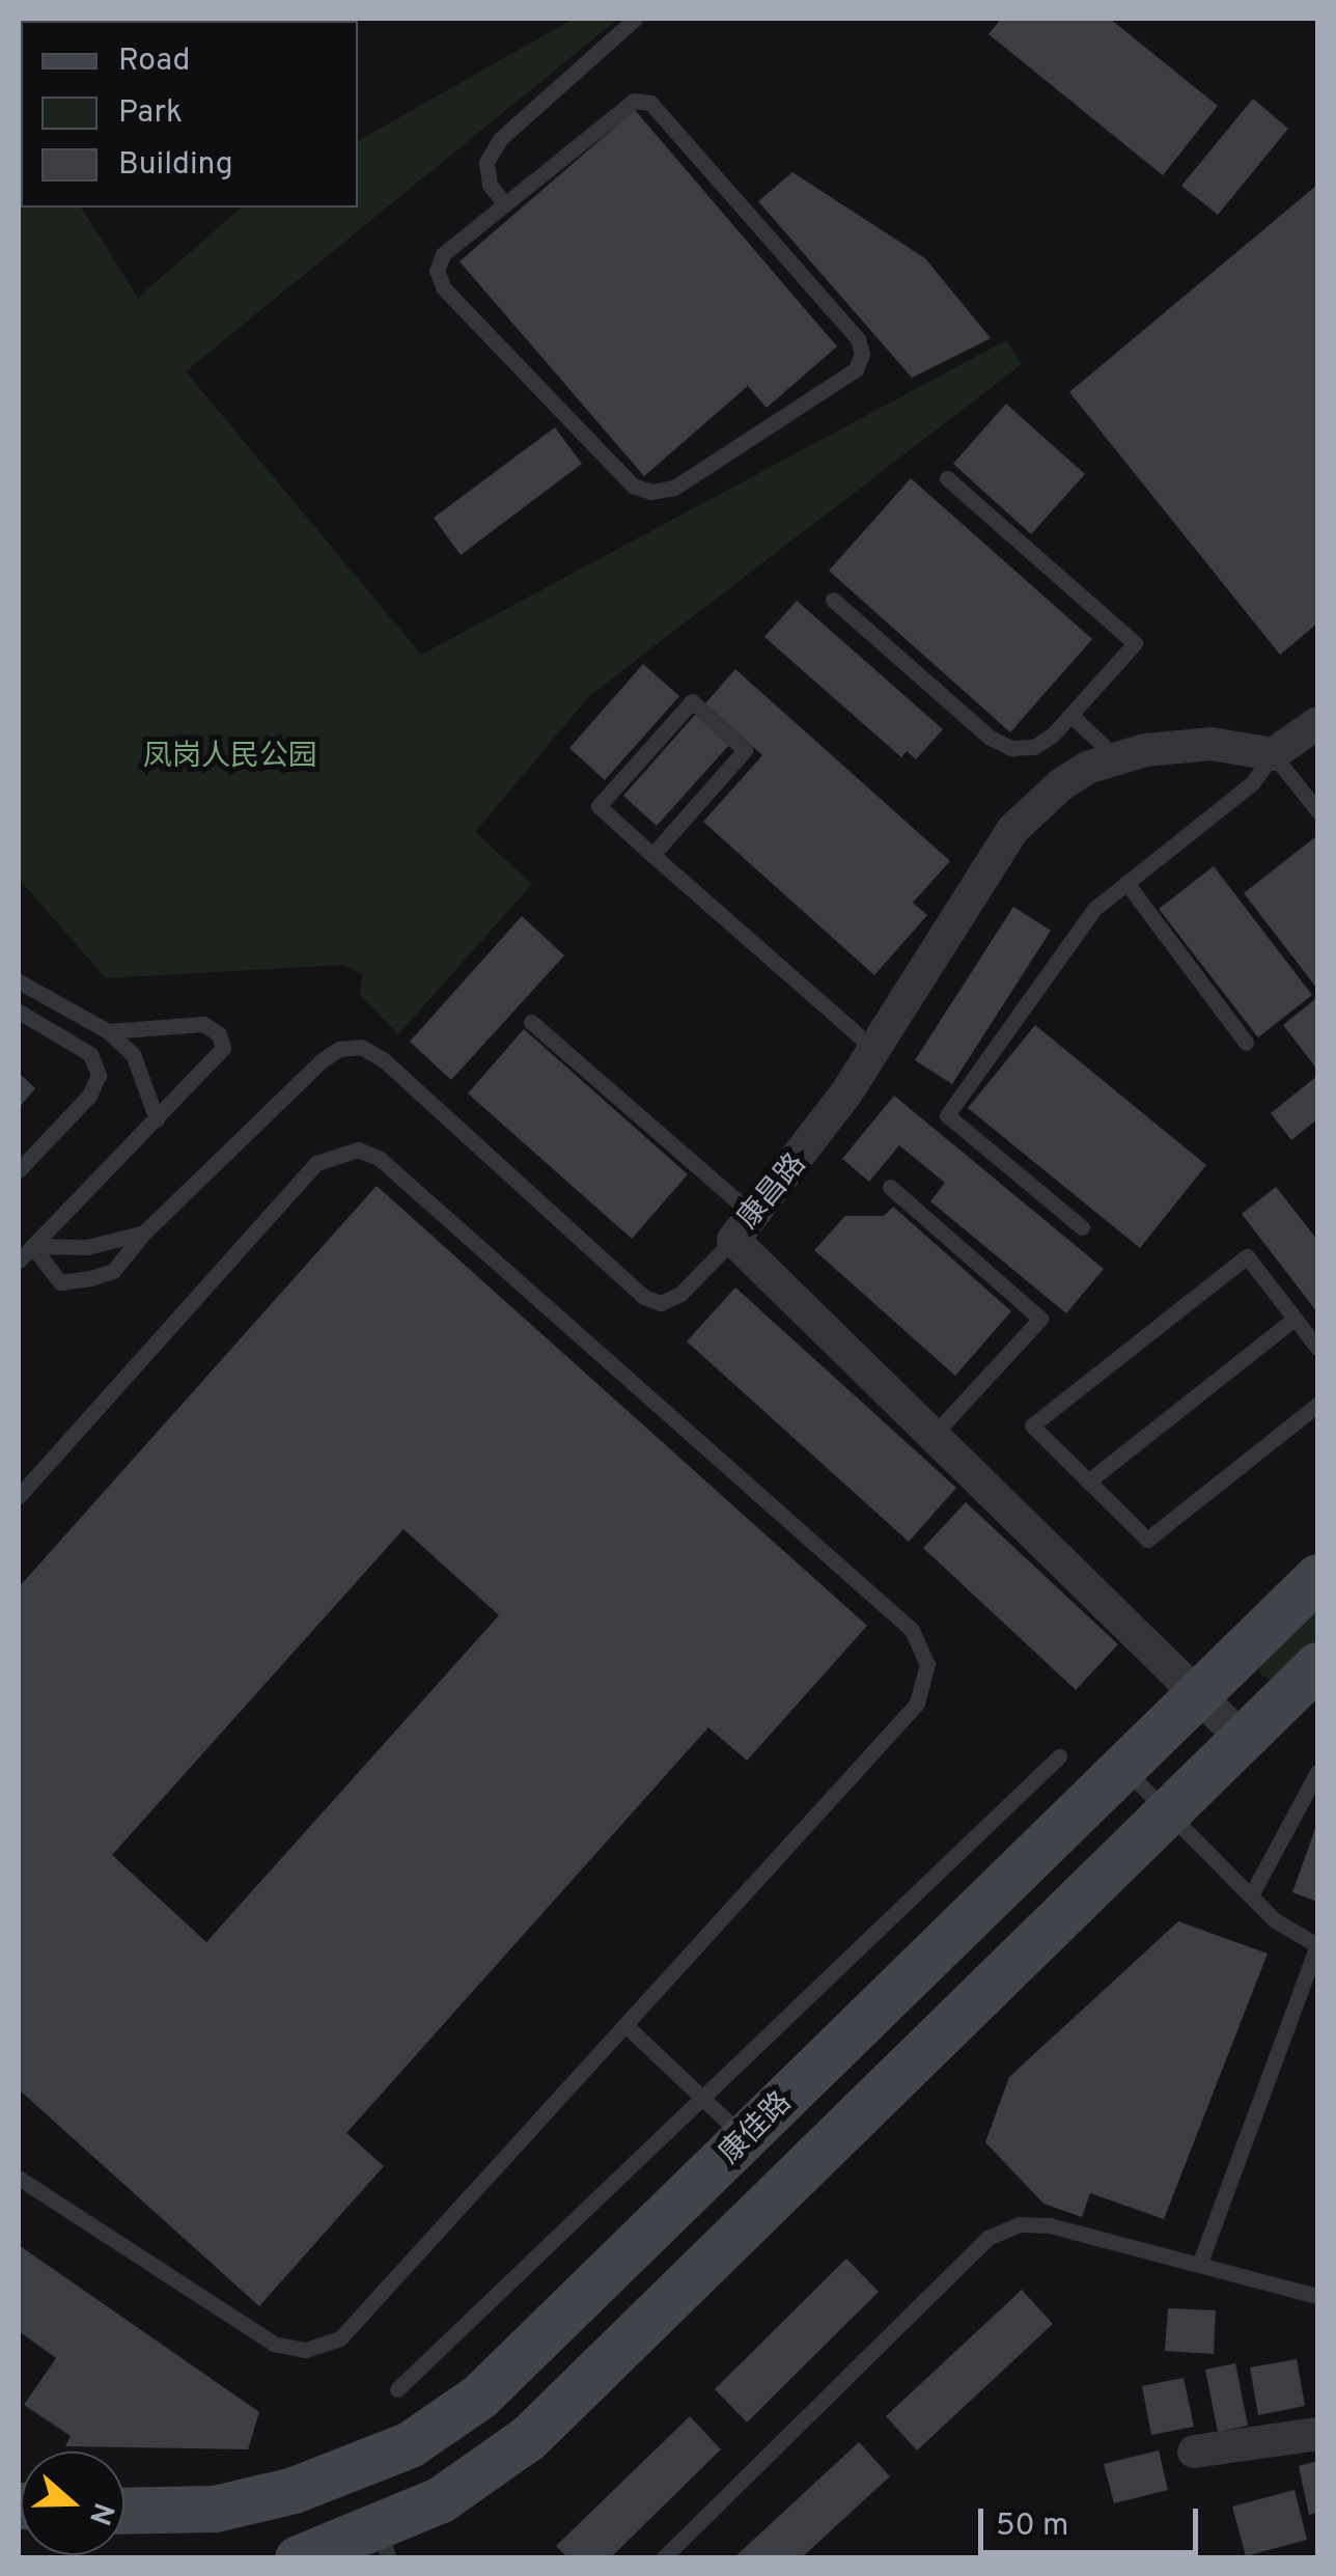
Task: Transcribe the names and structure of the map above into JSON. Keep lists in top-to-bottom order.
{
  "streets": {
    "street": ["康昌路", "康佳路"]
  },
  "crossings": [
    ["康昌路", "康佳路"]
  ],
  "parks": ["凤岗人民公园"],
  "legend": ["Road", "Park", "Building"],
  "scale_bar": "50 m",
  "north": "right"
}
